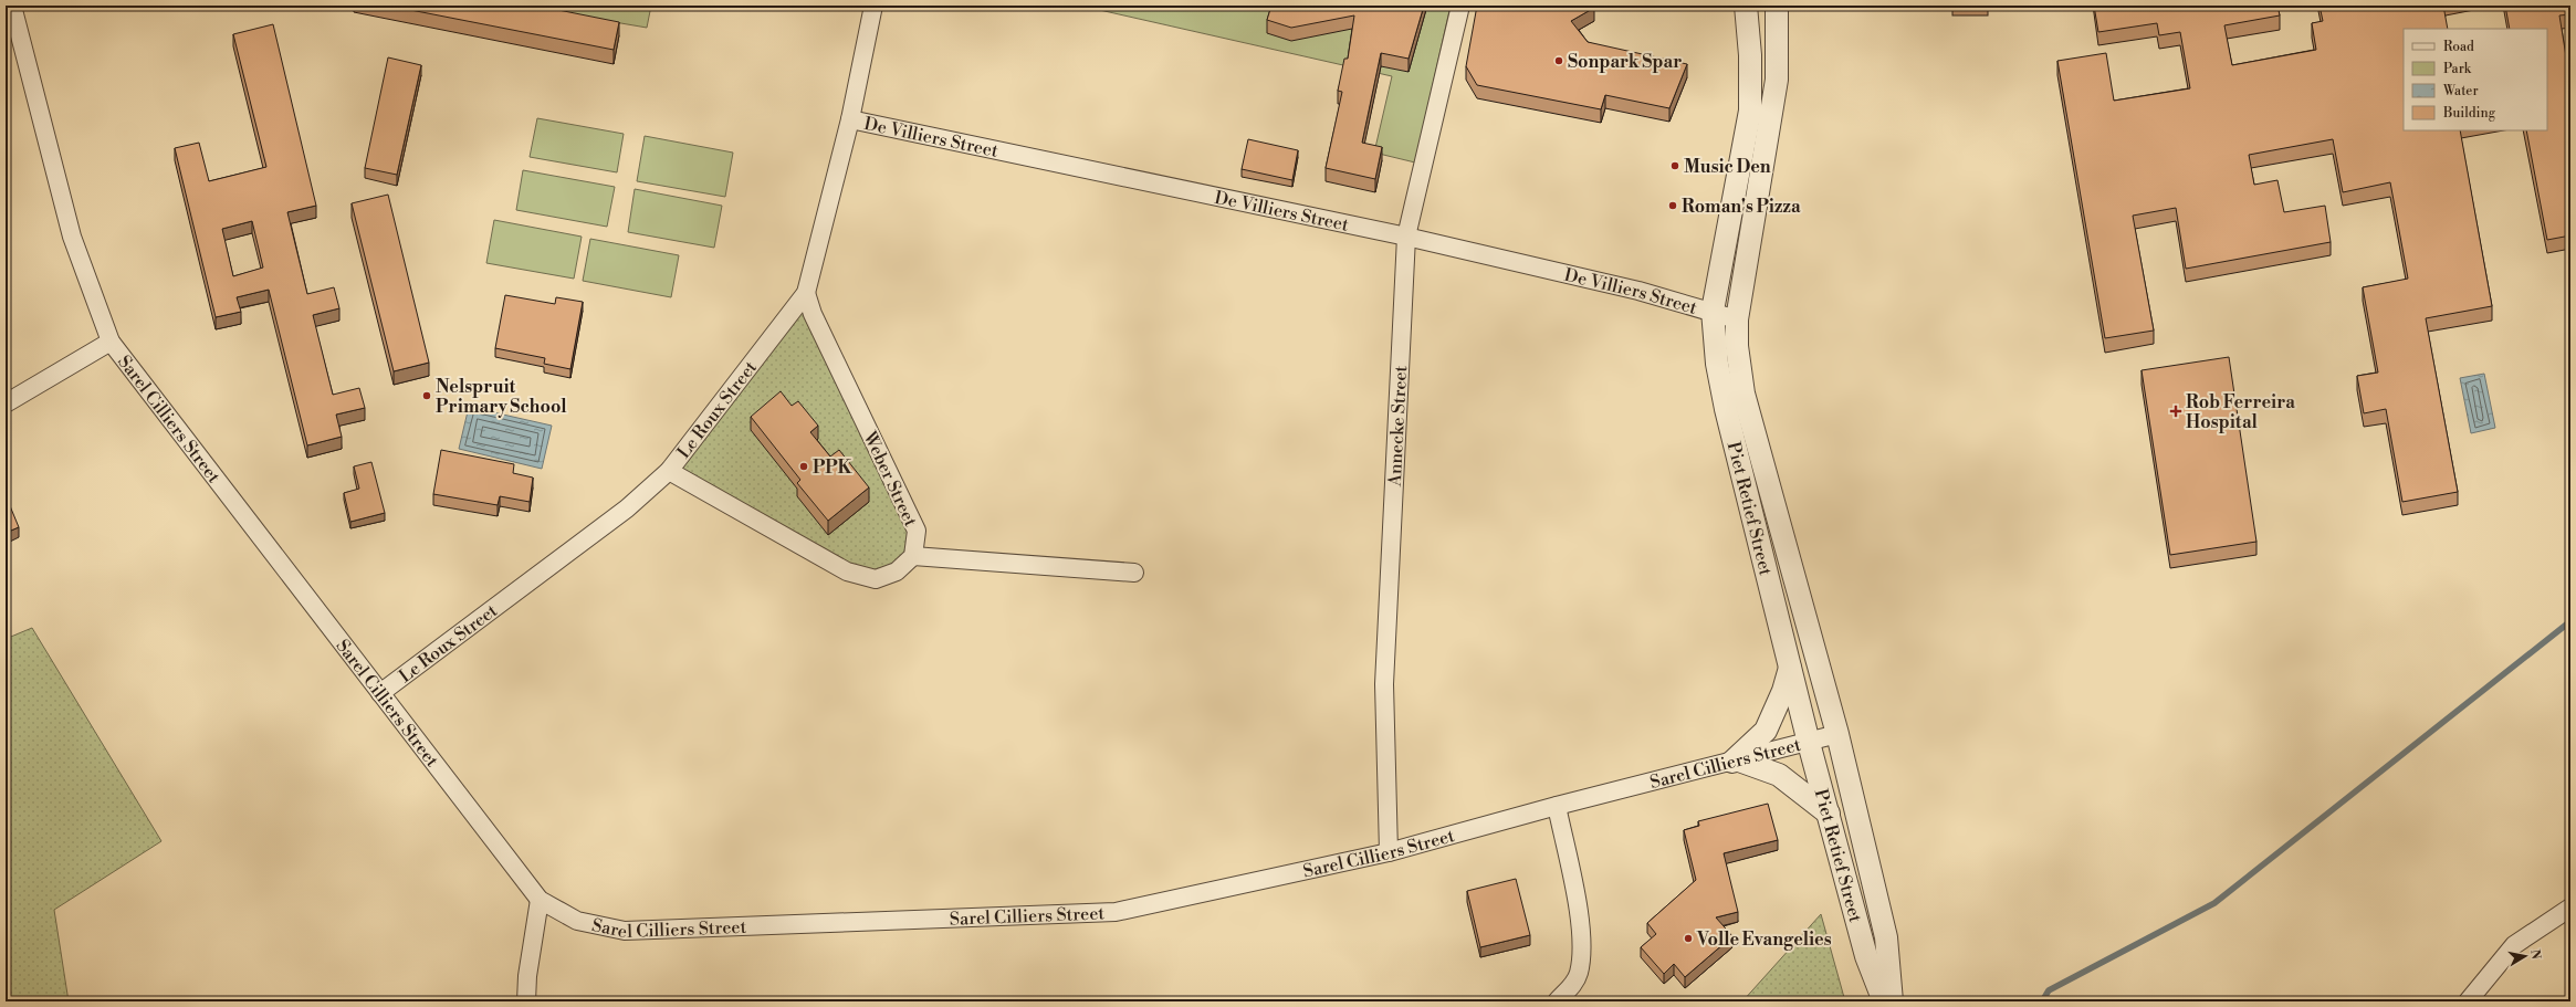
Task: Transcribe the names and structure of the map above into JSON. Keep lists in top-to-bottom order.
{
  "streets": {
    "street": [
      "De Villiers Street",
      "Le Roux Street",
      "Sarel Cilliers Street",
      "Annecke Street",
      "Weber Street",
      "Piet Retief Street"
    ]
  },
  "crossings": [
    ["De Villiers Street", "Le Roux Street"],
    ["De Villiers Street", "Annecke Street"],
    ["De Villiers Street", "Piet Retief Street"],
    ["Le Roux Street", "Sarel Cilliers Street"],
    ["Le Roux Street", "Weber Street"],
    ["Sarel Cilliers Street", "Annecke Street"],
    ["Sarel Cilliers Street", "Piet Retief Street"]
  ],
  "places": {
    "other": [
      "Sonpark Spar",
      "Music Den",
      "Roman's Pizza",
      "Nelspruit Primary School",
      "PPK",
      "Volle Evangelies"
    ],
    "health": ["Rob Ferreira Hospital"]
  },
  "legend": [
    "Road",
    "Park",
    "Water",
    "Building"
  ],
  "north": "right"
}
